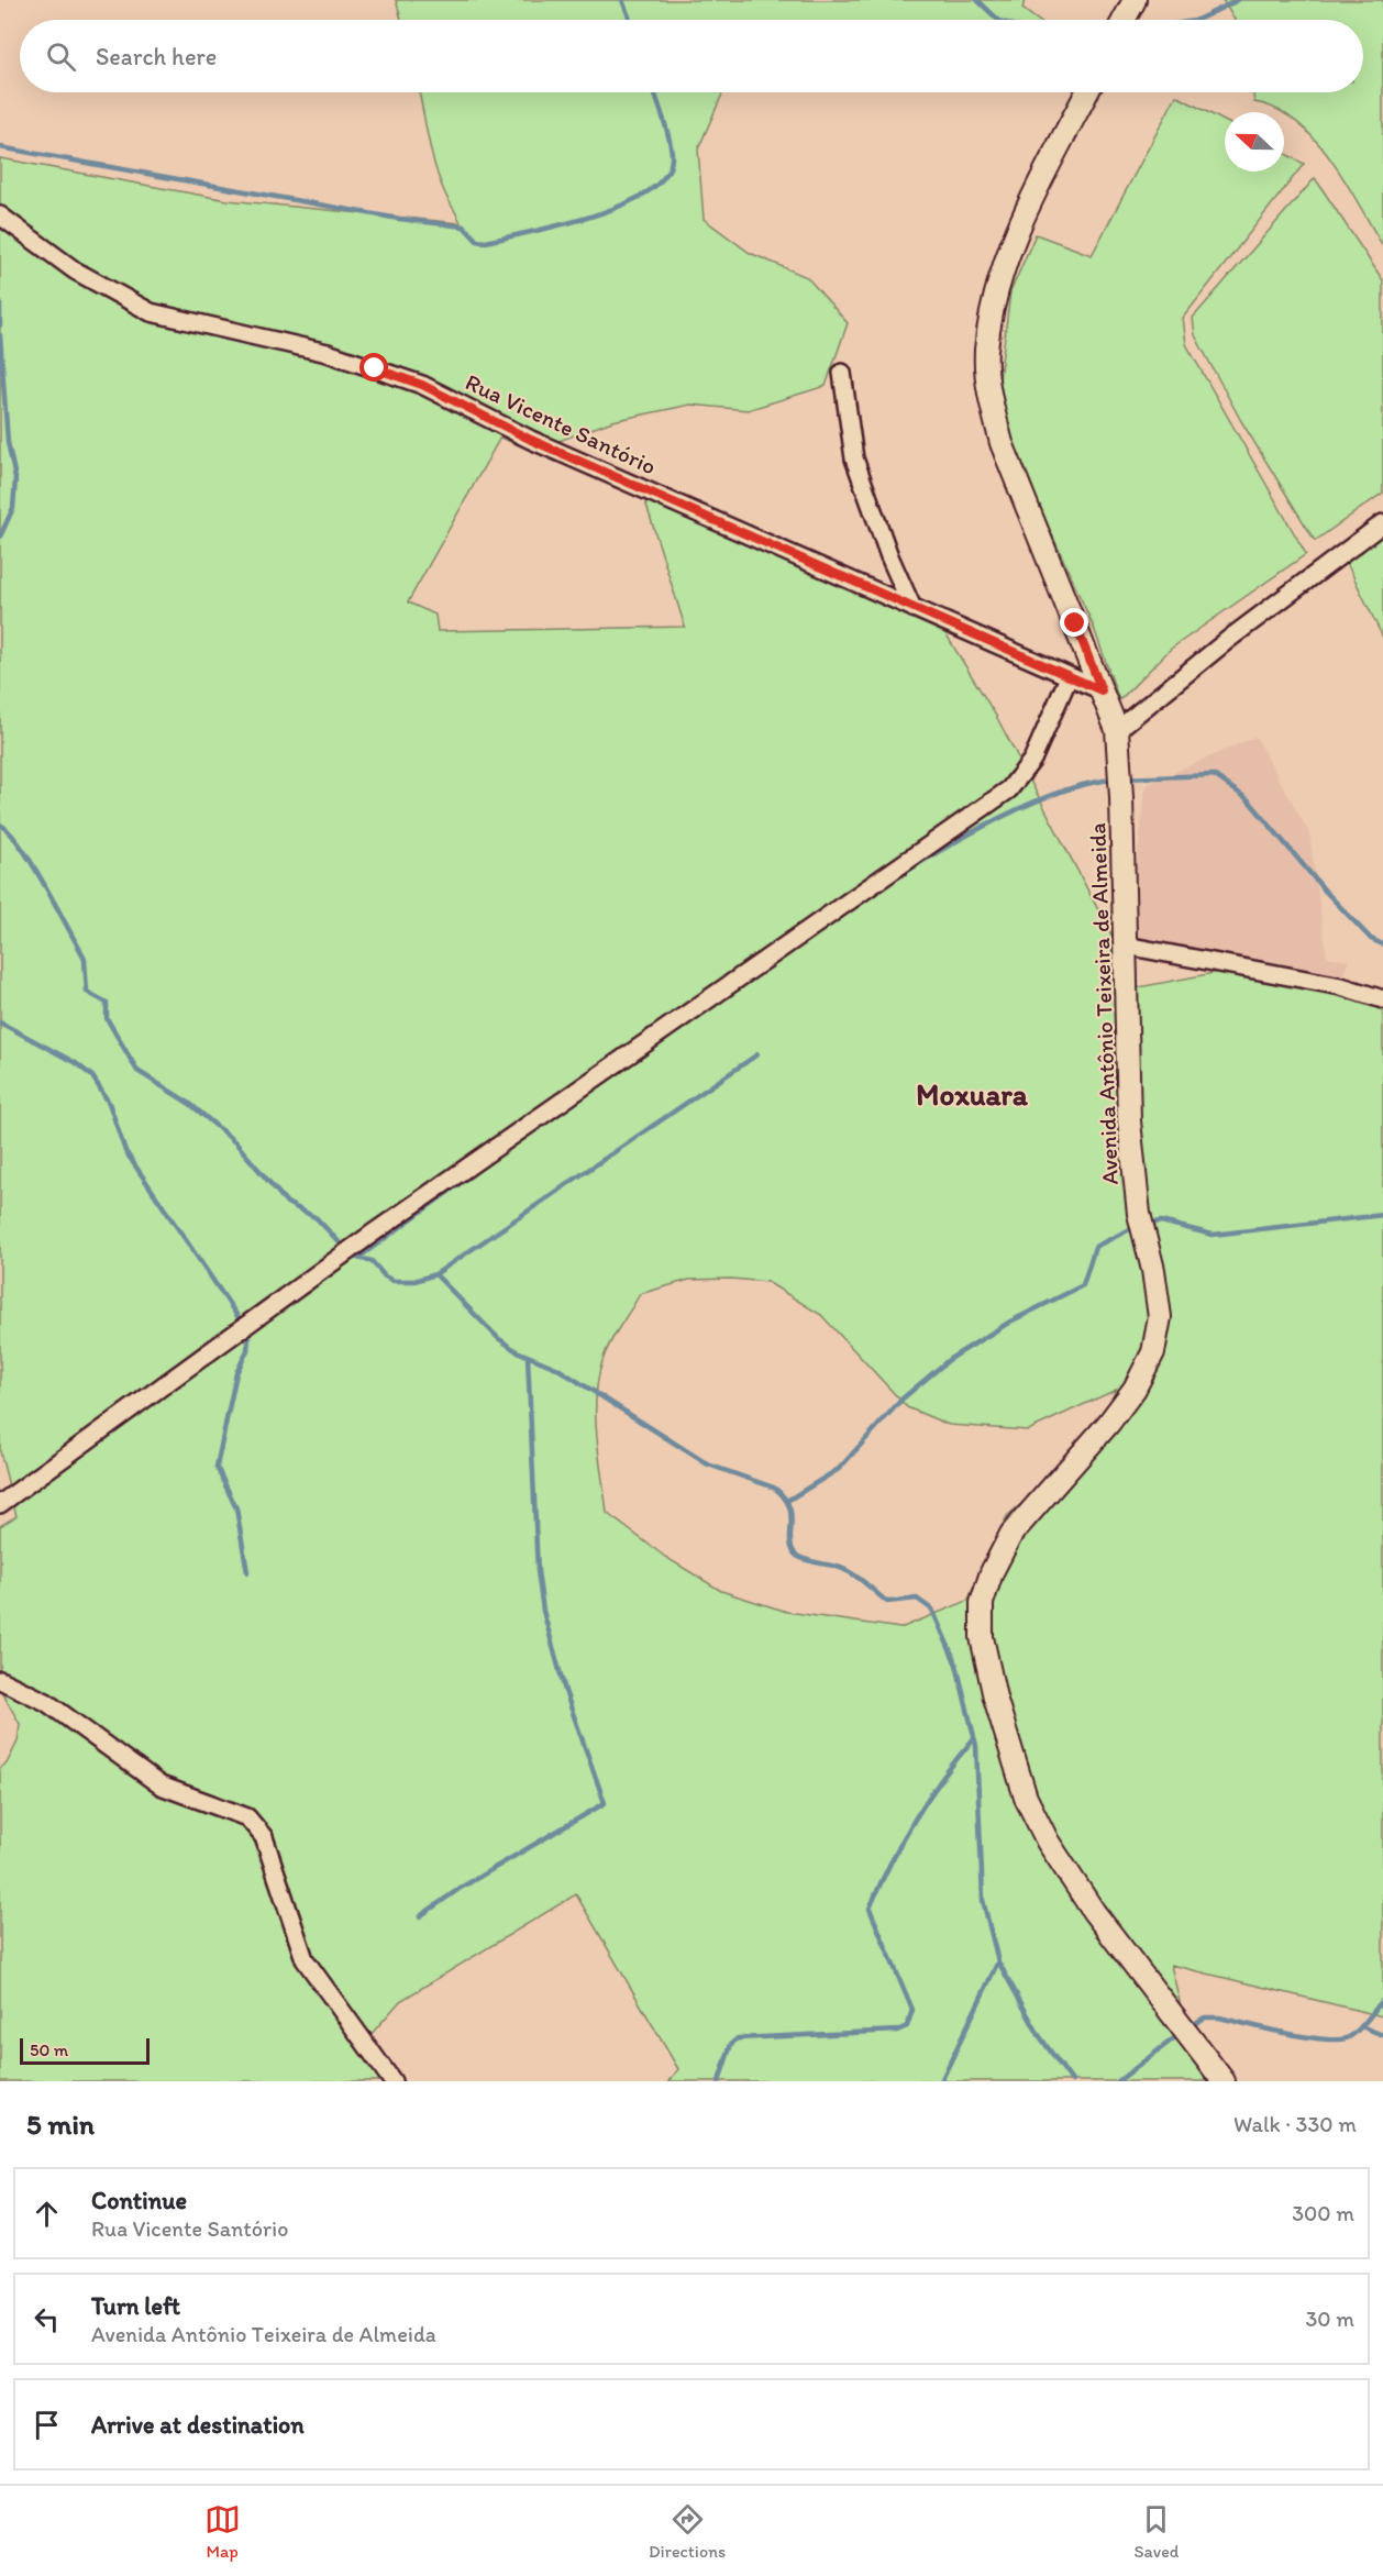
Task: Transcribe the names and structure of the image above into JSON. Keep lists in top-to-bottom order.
{
  "streets": {
    "street": ["Rua Vicente Santório", "Avenida Antônio Teixeira de Almeida"]
  },
  "crossings": [
    ["Rua Vicente Santório", "Avenida Antônio Teixeira de Almeida"]
  ],
  "districts": ["Moxuara"],
  "scale_bar": "50 m",
  "north": "left",
  "page": {
    "search": "Search here",
    "scale": "50 m",
    "heading": ["5 min", "Walk · 330 m"],
    "list": [
      ["Continue", "Rua Vicente Santório", "300 m"],
      ["Turn left", "Avenida Antônio Teixeira de Almeida", "30 m"],
      "Arrive at destination"
    ],
    "nav": ["Map", "Directions", "Saved"]
  }
}
